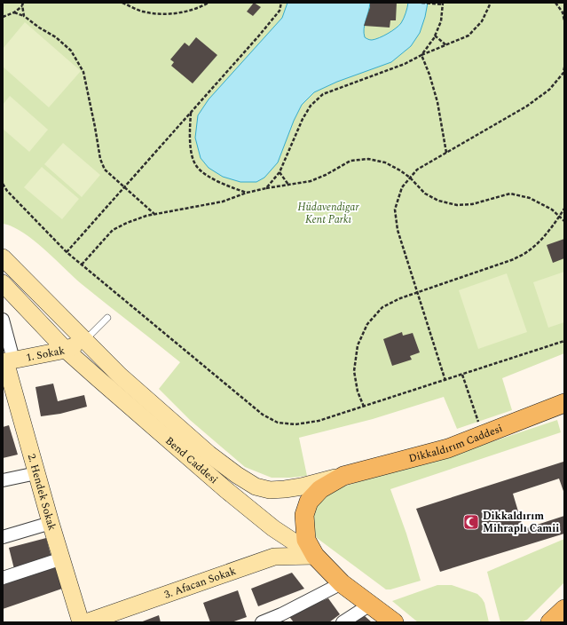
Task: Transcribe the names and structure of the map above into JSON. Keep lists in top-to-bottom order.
{
  "streets": {
    "main road": [
      "1. Sokak",
      "Dikkaldırım Caddesi",
      "Bend Caddesi",
      "2. Hendek Sokak",
      "3. Afacan Sokak"
    ]
  },
  "crossings": [
    ["1. Sokak", "Bend Caddesi"],
    ["1. Sokak", "2. Hendek Sokak"],
    ["Dikkaldırım Caddesi", "Bend Caddesi"],
    ["Dikkaldırım Caddesi", "3. Afacan Sokak"],
    ["Bend Caddesi", "3. Afacan Sokak"]
  ],
  "parks": ["Hüdavendigar Kent Parkı"],
  "places": {
    "mosque": ["Dikkaldırım Mihraplı Camii"]
  }
}
